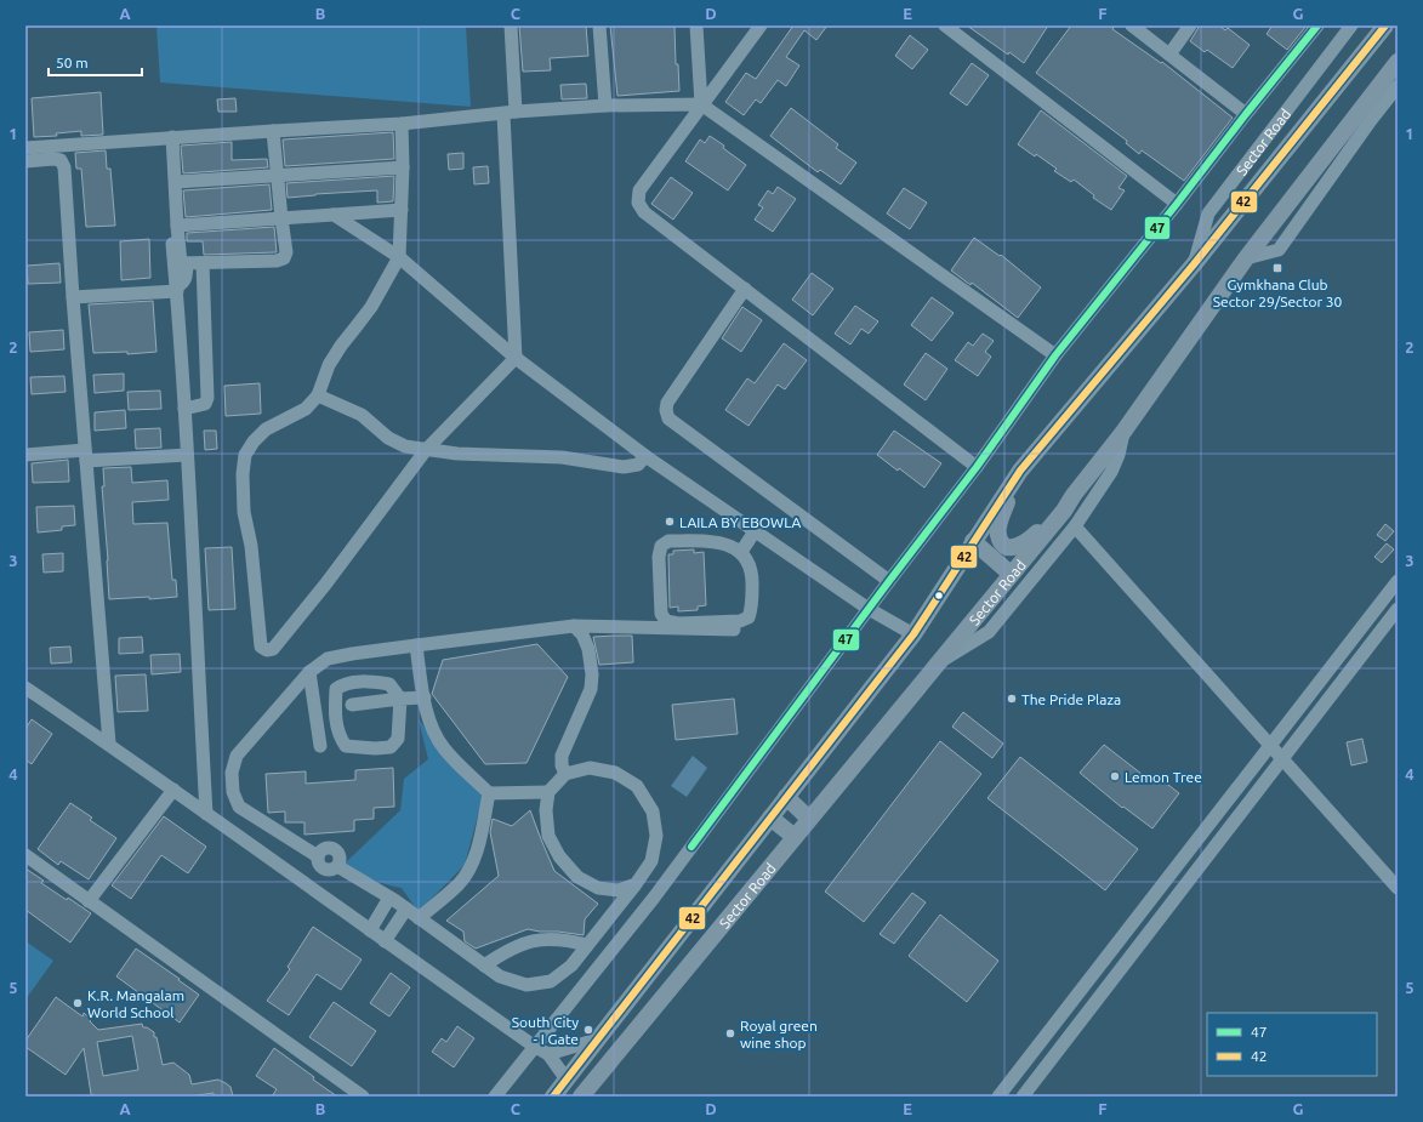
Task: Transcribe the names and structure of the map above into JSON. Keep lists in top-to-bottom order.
{
  "streets": {
    "main road": ["Sector Road"]
  },
  "places": {
    "transit": ["Gymkhana Club Sector 29/Sector 30"],
    "other": [
      "LAILA BY EBOWLA",
      "The Pride Plaza",
      "Lemon Tree",
      "K.R. Mangalam World School",
      "South City - I Gate",
      "Royal green wine shop"
    ]
  },
  "lines": ["transit line 47", "transit line 42"],
  "legend": ["47", "42"],
  "scale_bar": "50 m",
  "grid": {
    "columns": [
      "A",
      "B",
      "C",
      "D",
      "E",
      "F",
      "G"
    ],
    "rows": [
      "1",
      "2",
      "3",
      "4",
      "5"
    ]
  }
}
